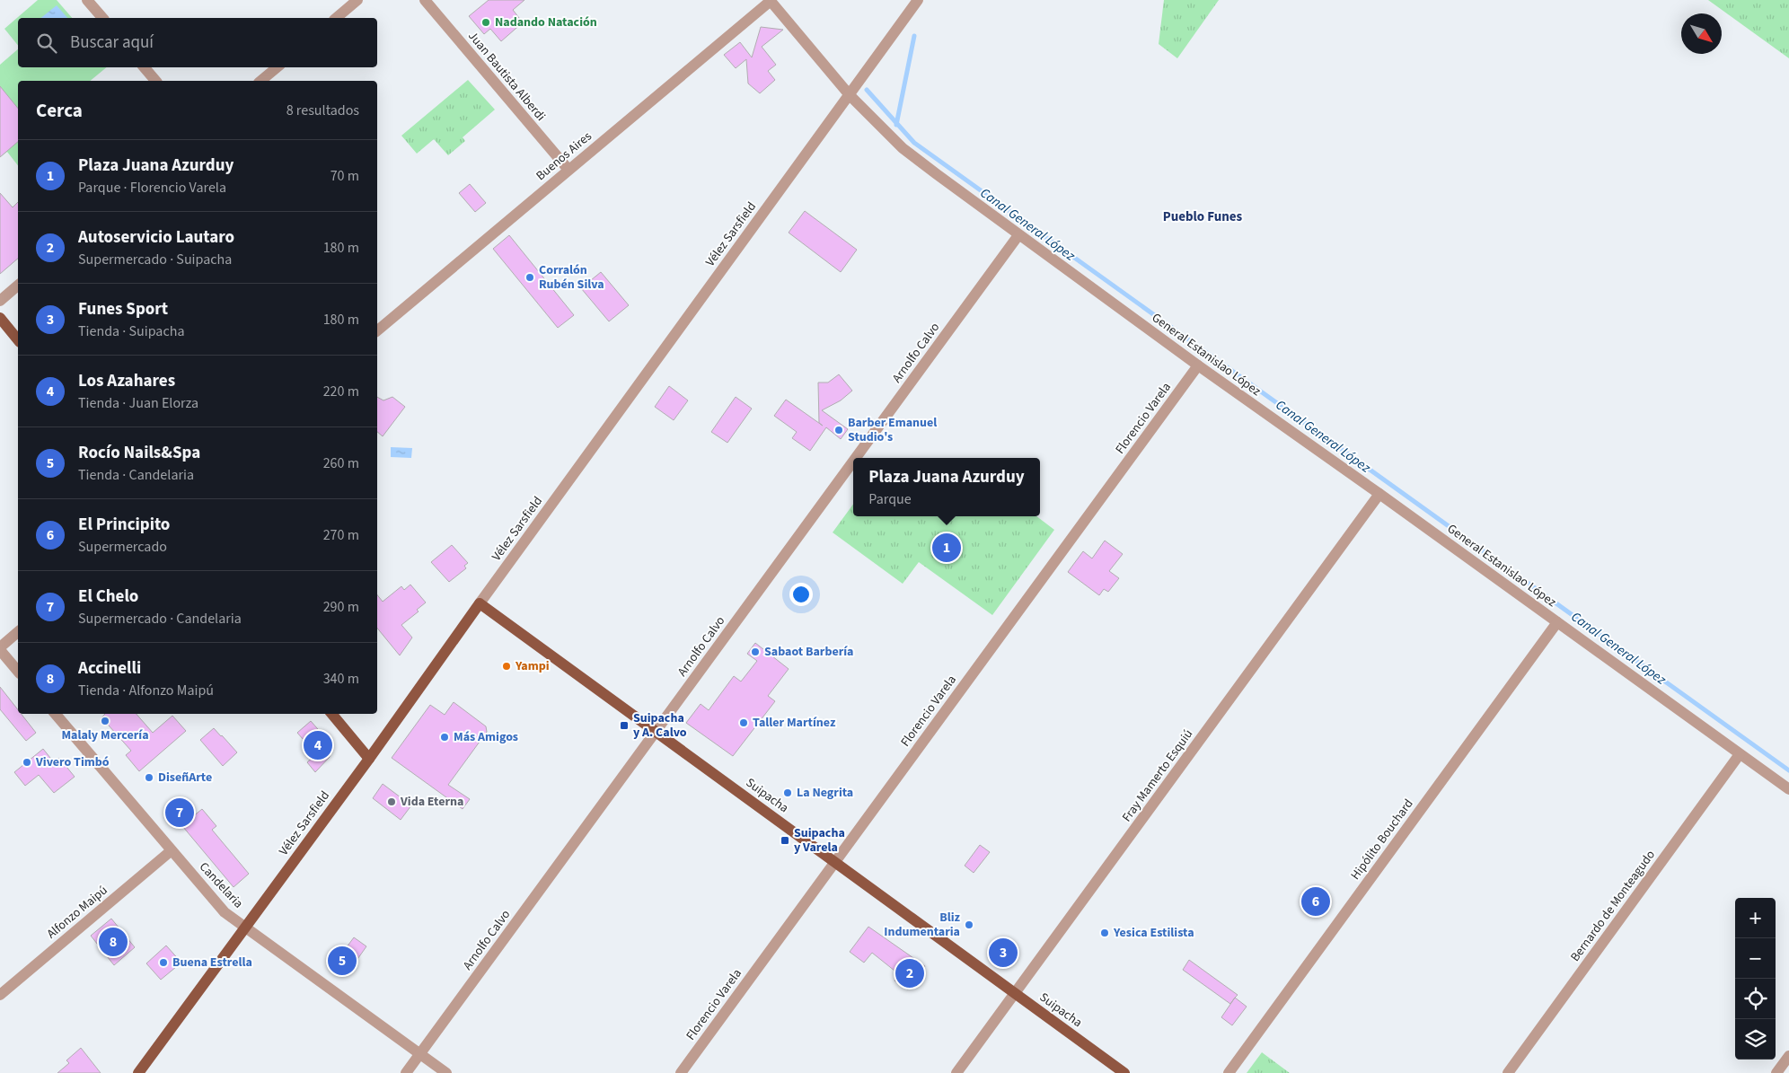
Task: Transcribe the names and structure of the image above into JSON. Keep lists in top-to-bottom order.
{
  "streets": {
    "main road": ["Vélez Sarsfield", "Suipacha"],
    "street": [
      "Juan Bautista Alberdi",
      "Buenos Aires",
      "Arnolfo Calvo",
      "General Estanislao López",
      "Florencio Varela",
      "Fray Mamerto Esquiú",
      "Hipólito Bouchard",
      "Candelaria",
      "Bernardo de Monteagudo",
      "Alfonzo Maipú"
    ]
  },
  "crossings": [
    ["Juan Bautista Alberdi", "Buenos Aires"],
    ["Buenos Aires", "General Estanislao López"],
    ["Vélez Sarsfield", "General Estanislao López"],
    ["Vélez Sarsfield", "Suipacha"],
    ["Vélez Sarsfield", "Candelaria"],
    ["Arnolfo Calvo", "General Estanislao López"],
    ["Arnolfo Calvo", "Suipacha"],
    ["Arnolfo Calvo", "Candelaria"],
    ["General Estanislao López", "Florencio Varela"],
    ["General Estanislao López", "Fray Mamerto Esquiú"],
    ["General Estanislao López", "Hipólito Bouchard"],
    ["General Estanislao López", "Bernardo de Monteagudo"],
    ["Florencio Varela", "Suipacha"],
    ["Fray Mamerto Esquiú", "Suipacha"],
    ["Candelaria", "Alfonzo Maipú"]
  ],
  "districts": ["Pueblo Funes"],
  "water": ["Canal General López"],
  "places": {
    "other": [
      "Nadando Natación",
      "Corralón Rubén Silva",
      "Barber Emanuel Studio's",
      "Sabaot Barbería",
      "Yampi",
      "Malaly Mercería",
      "Taller Martínez",
      "Más Amigos",
      "Vivero Timbó",
      "DiseñArte",
      "La Negrita",
      "Vida Eterna",
      "Bliz Indumentaria",
      "Yesica Estilista",
      "Buena Estrella"
    ],
    "transit": ["Suipacha y A. Calvo", "Suipacha y Varela"]
  },
  "north": "bottom right",
  "page": {
    "search": "Buscar aquí",
    "heading": ["Cerca", "8 resultados"],
    "list": [
      {
        "mark": "1",
        "name": "Plaza Juana Azurduy",
        "note": "Parque · Florencio Varela",
        "value": "70 m"
      },
      {
        "mark": "2",
        "name": "Autoservicio Lautaro",
        "note": "Supermercado · Suipacha",
        "value": "180 m"
      },
      {
        "mark": "3",
        "name": "Funes Sport",
        "note": "Tienda · Suipacha",
        "value": "180 m"
      },
      {
        "mark": "4",
        "name": "Los Azahares",
        "note": "Tienda · Juan Elorza",
        "value": "220 m"
      },
      {
        "mark": "5",
        "name": "Rocío Nails&Spa",
        "note": "Tienda · Candelaria",
        "value": "260 m"
      },
      {
        "mark": "6",
        "name": "El Principito",
        "note": "Supermercado",
        "value": "270 m"
      },
      {
        "mark": "7",
        "name": "El Chelo",
        "note": "Supermercado · Candelaria",
        "value": "290 m"
      },
      {
        "mark": "8",
        "name": "Accinelli",
        "note": "Tienda · Alfonzo Maipú",
        "value": "340 m"
      }
    ],
    "popup": ["Plaza Juana Azurduy", "Parque"],
    "pins": [
      "1",
      "4",
      "7",
      "6",
      "8",
      "3",
      "5",
      "2"
    ],
    "map_buttons": ["+", "−"]
  }
}
